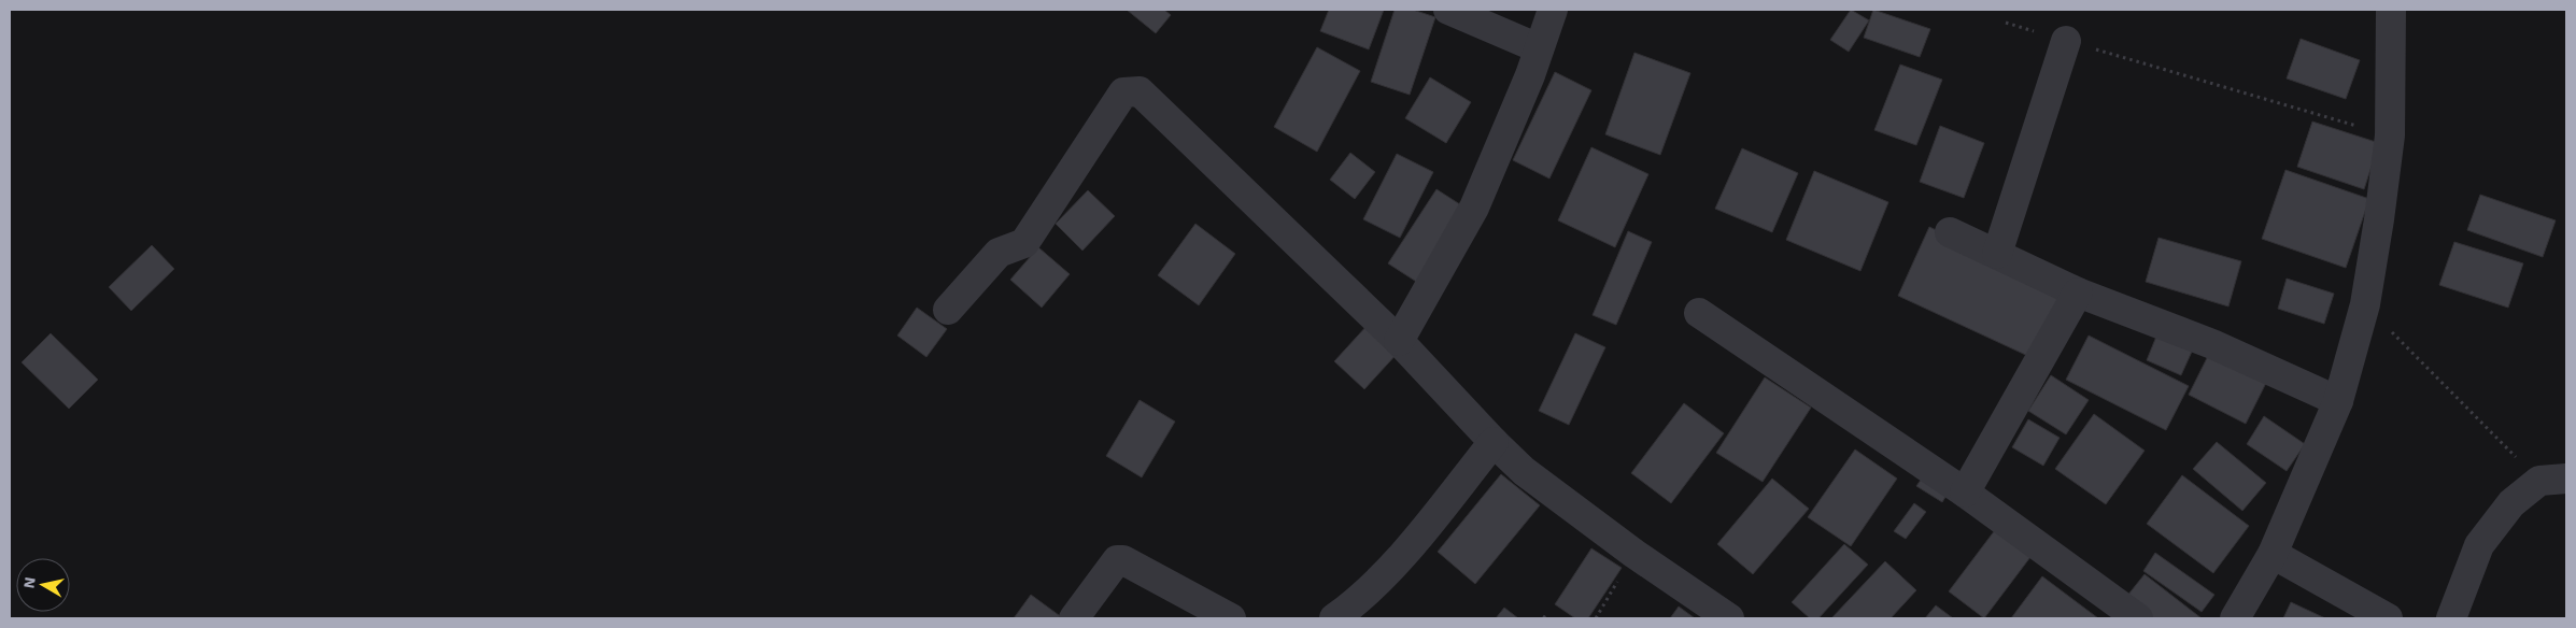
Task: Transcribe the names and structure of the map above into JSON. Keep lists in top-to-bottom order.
{
  "north": "left"
}
